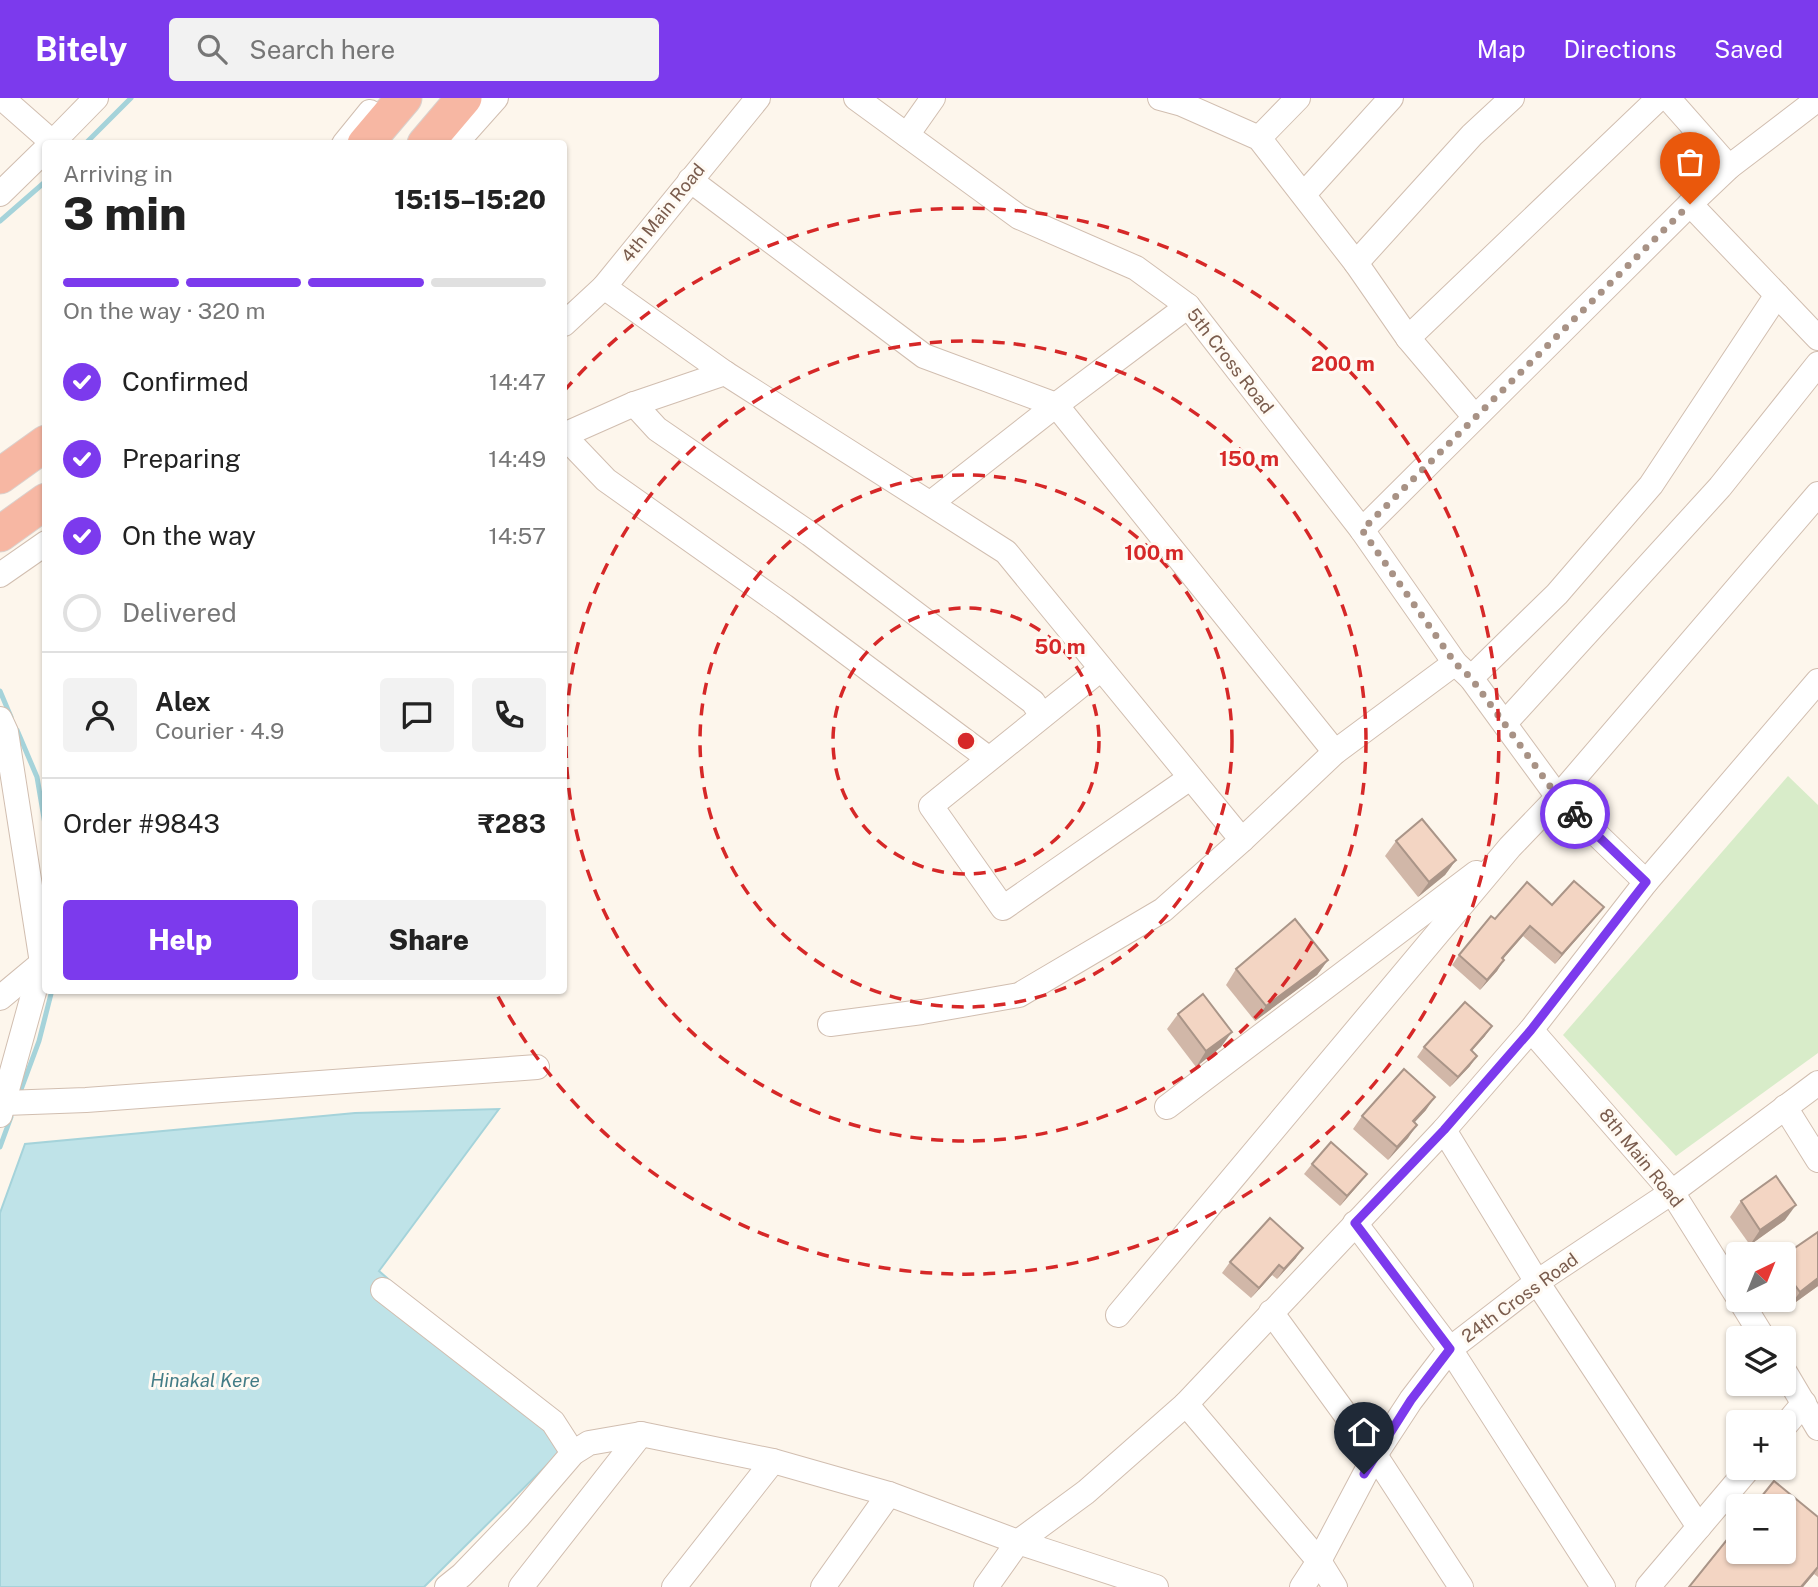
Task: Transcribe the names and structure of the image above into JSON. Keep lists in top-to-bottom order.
{
  "streets": {
    "street": [
      "4th Main Road",
      "5th Cross Road",
      "8th Main Road",
      "24th Cross Road"
    ]
  },
  "crossings": [
    ["8th Main Road", "24th Cross Road"]
  ],
  "water": ["Hinakal Kere"],
  "north": "top right",
  "page": {
    "header": "Bitely",
    "search": "Search here",
    "nav": ["Map", "Directions", "Saved"],
    "heading": ["3 min", "Arriving in", "15:15–15:20"],
    "panel": [
      "Alex",
      "Courier · 4.9",
      "Order #9843",
      "₹283"
    ],
    "bar": "On the way · 320 m",
    "list": [
      ["Confirmed", "14:47"],
      ["Preparing", "14:49"],
      ["On the way", "14:57"],
      "Delivered"
    ],
    "buttons": ["Help", "Share"],
    "map_buttons": ["+", "−"]
  },
  "rings": [
    "200 m",
    "150 m",
    "100 m",
    "50 m"
  ]
}
